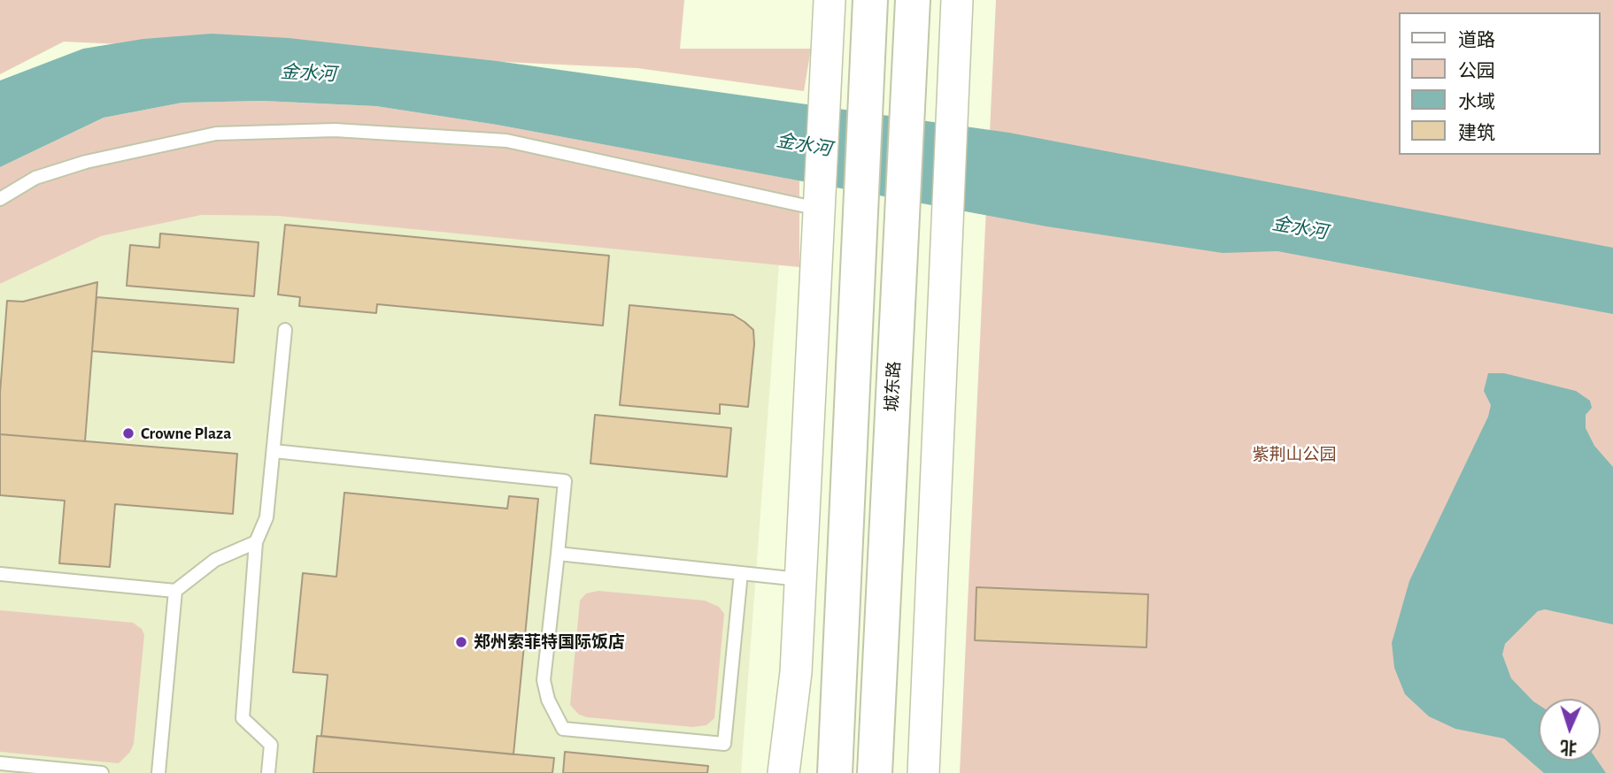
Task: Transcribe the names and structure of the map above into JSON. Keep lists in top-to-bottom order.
{
  "streets": {
    "main road": ["城东路"]
  },
  "water": ["金水河"],
  "parks": ["紫荆山公园"],
  "places": ["Crowne Plaza", "郑州索菲特国际饭店"],
  "legend": [
    "道路",
    "公园",
    "水域",
    "建筑"
  ],
  "north": "bottom"
}
